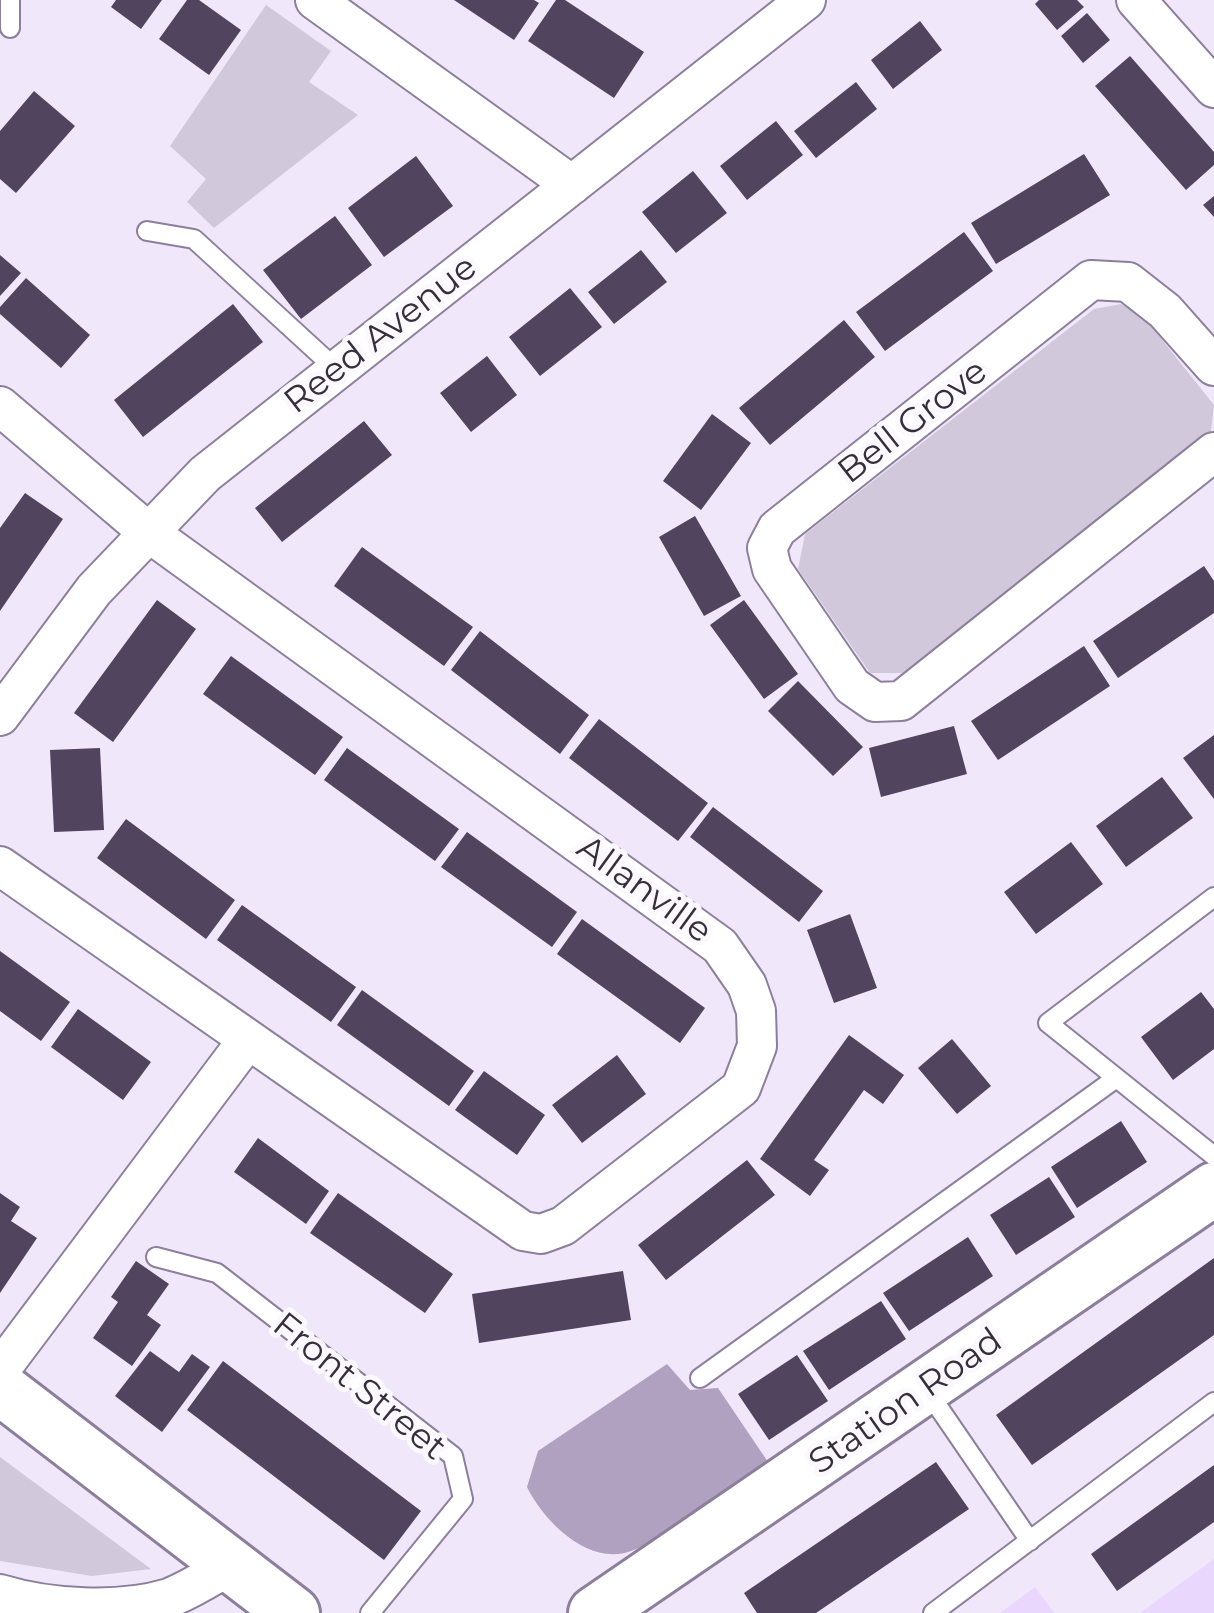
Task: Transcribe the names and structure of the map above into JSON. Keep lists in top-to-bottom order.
{
  "streets": {
    "main road": ["Station Road"],
    "street": ["Reed Avenue", "Bell Grove", "Allanville"],
    "lane": ["Front Street"]
  },
  "crossings": [
    ["Reed Avenue", "Allanville"]
  ]
}
